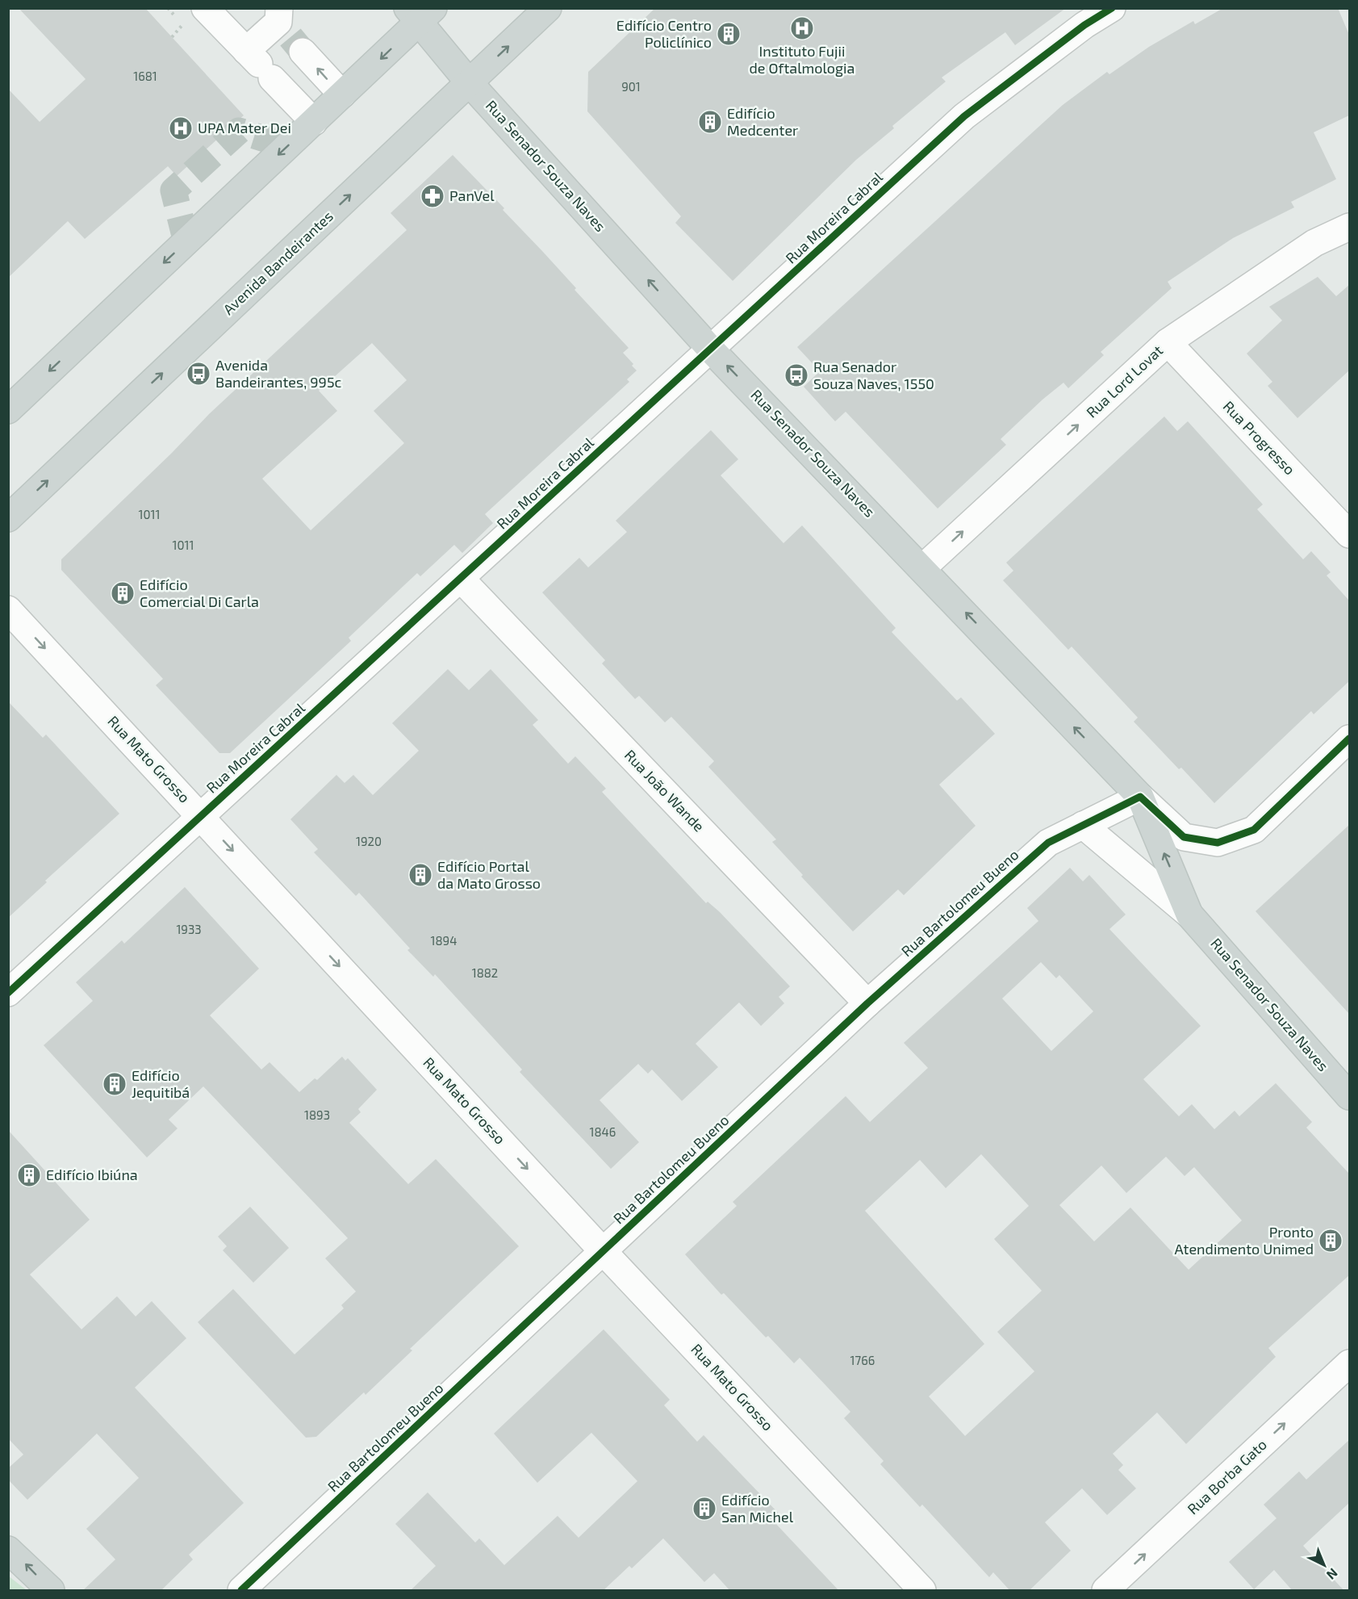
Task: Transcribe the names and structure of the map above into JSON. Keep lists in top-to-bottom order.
{
  "streets": {
    "main road": ["Rua Senador Souza Naves", "Avenida Bandeirantes"],
    "street": [
      "Rua Moreira Cabral",
      "Rua Lord Lovat",
      "Rua Progresso",
      "Rua Mato Grosso",
      "Rua João Wande",
      "Rua Bartolomeu Bueno",
      "Rua Borba Gato"
    ]
  },
  "crossings": [
    ["Rua Senador Souza Naves", "Rua Moreira Cabral"],
    ["Rua Senador Souza Naves", "Avenida Bandeirantes"],
    ["Rua Senador Souza Naves", "Rua Lord Lovat"],
    ["Rua Senador Souza Naves", "Rua Bartolomeu Bueno"],
    ["Rua Moreira Cabral", "Rua Mato Grosso"],
    ["Rua Moreira Cabral", "Rua João Wande"],
    ["Rua Lord Lovat", "Rua Progresso"],
    ["Rua Mato Grosso", "Rua Bartolomeu Bueno"],
    ["Rua João Wande", "Rua Bartolomeu Bueno"]
  ],
  "one_way": [
    "Rua Senador Souza Naves",
    "Rua Lord Lovat",
    "Rua Mato Grosso",
    "Rua Borba Gato"
  ],
  "places": {
    "hospital": ["Instituto Fujii de Oftalmologia", "UPA Mater Dei"],
    "building": [
      "Edifício Centro Policlínico",
      "Edifício Medcenter",
      "Edifício Comercial Di Carla",
      "Edifício Portal da Mato Grosso",
      "Edifício Jequitibá",
      "Edifício Ibiúna",
      "Pronto Atendimento Unimed",
      "Edifício San Michel"
    ],
    "pharmacy": ["PanVel"],
    "bus stop": ["Avenida Bandeirantes, 995c", "Rua Senador Souza Naves, 1550"]
  },
  "house_numbers": [
    "1681",
    "901",
    "1011",
    "1011",
    "1920",
    "1933",
    "1894",
    "1882",
    "1893",
    "1846",
    "1766"
  ],
  "north": "bottom right"
}
